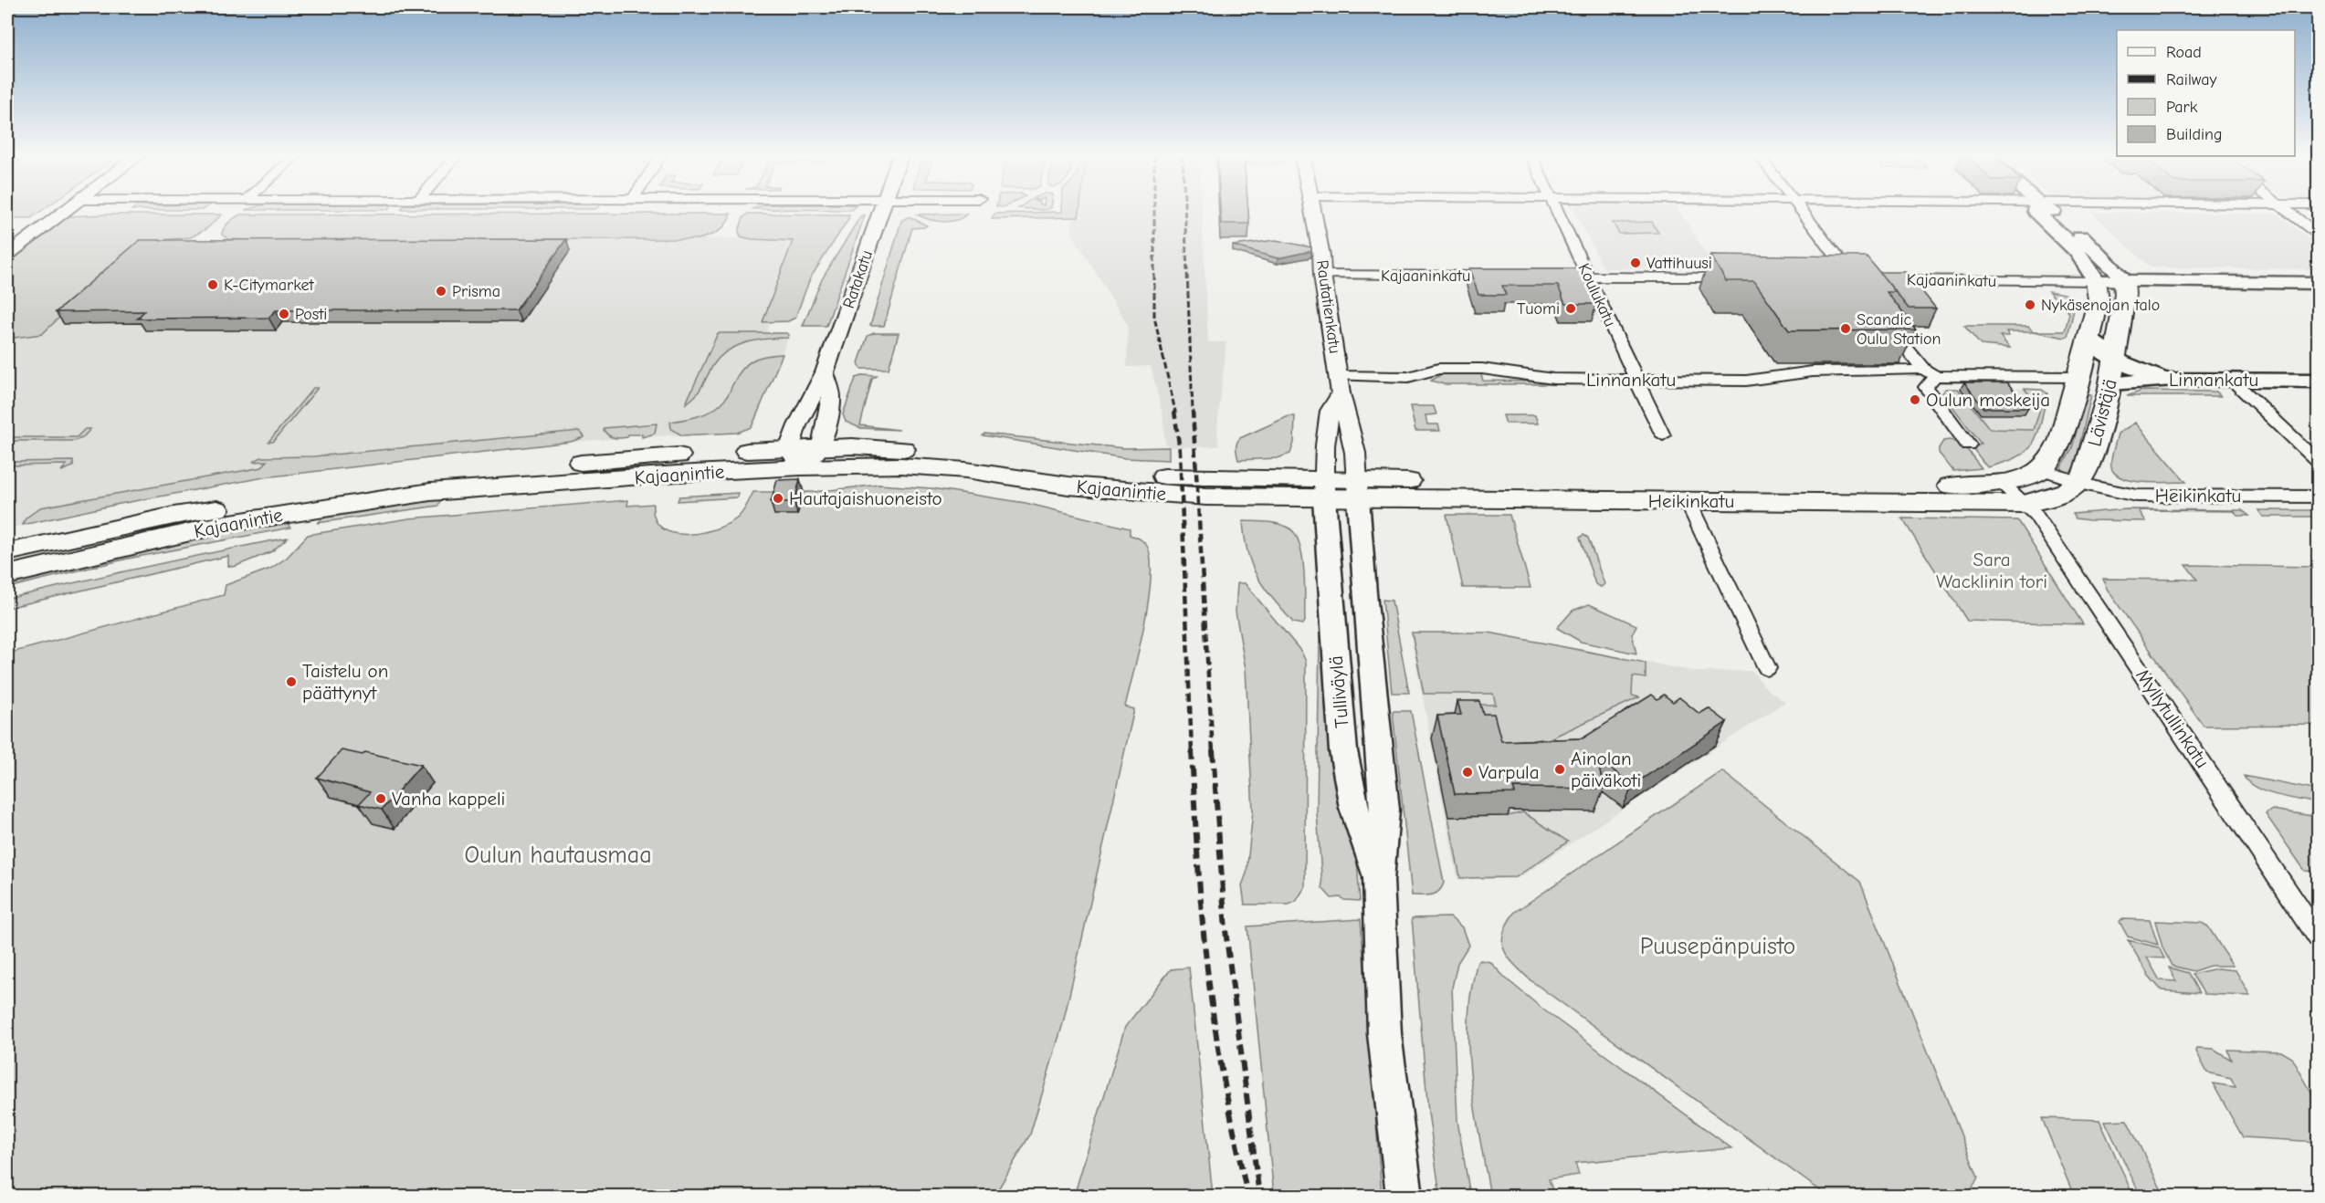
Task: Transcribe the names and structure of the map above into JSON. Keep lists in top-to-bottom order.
{
  "streets": {
    "main road": [
      "Kajaaninkatu",
      "Linnankatu",
      "Lävistäjä",
      "Kajaanintie",
      "Heikinkatu",
      "Tulliväylä"
    ],
    "street": [
      "Ratakatu",
      "Koulukatu",
      "Rautatienkatu",
      "Myllytullinkatu"
    ]
  },
  "crossings": [
    ["Kajaaninkatu", "Rautatienkatu"],
    ["Kajaaninkatu", "Lävistäjä"],
    ["Ratakatu", "Kajaanintie"],
    ["Koulukatu", "Linnankatu"],
    ["Rautatienkatu", "Linnankatu"],
    ["Rautatienkatu", "Kajaanintie"],
    ["Rautatienkatu", "Heikinkatu"],
    ["Rautatienkatu", "Tulliväylä"],
    ["Linnankatu", "Lävistäjä"],
    ["Lävistäjä", "Heikinkatu"],
    ["Kajaanintie", "Heikinkatu"],
    ["Kajaanintie", "Tulliväylä"],
    ["Heikinkatu", "Tulliväylä"],
    ["Heikinkatu", "Myllytullinkatu"]
  ],
  "parks": ["Sara Wacklinin tori", "Oulun hautausmaa", "Puusepänpuisto"],
  "places": [
    "Vattihuusi",
    "K-Citymarket",
    "Prisma",
    "Nykäsenojan talo",
    "Tuomi",
    "Posti",
    "Scandic Oulu Station",
    "Oulun moskeija",
    "Hautajaishuoneisto",
    "Taistelu on päättynyt",
    "Ainolan päiväkoti",
    "Varpula",
    "Vanha kappeli"
  ],
  "legend": [
    "Road",
    "Railway",
    "Park",
    "Building"
  ]
}
